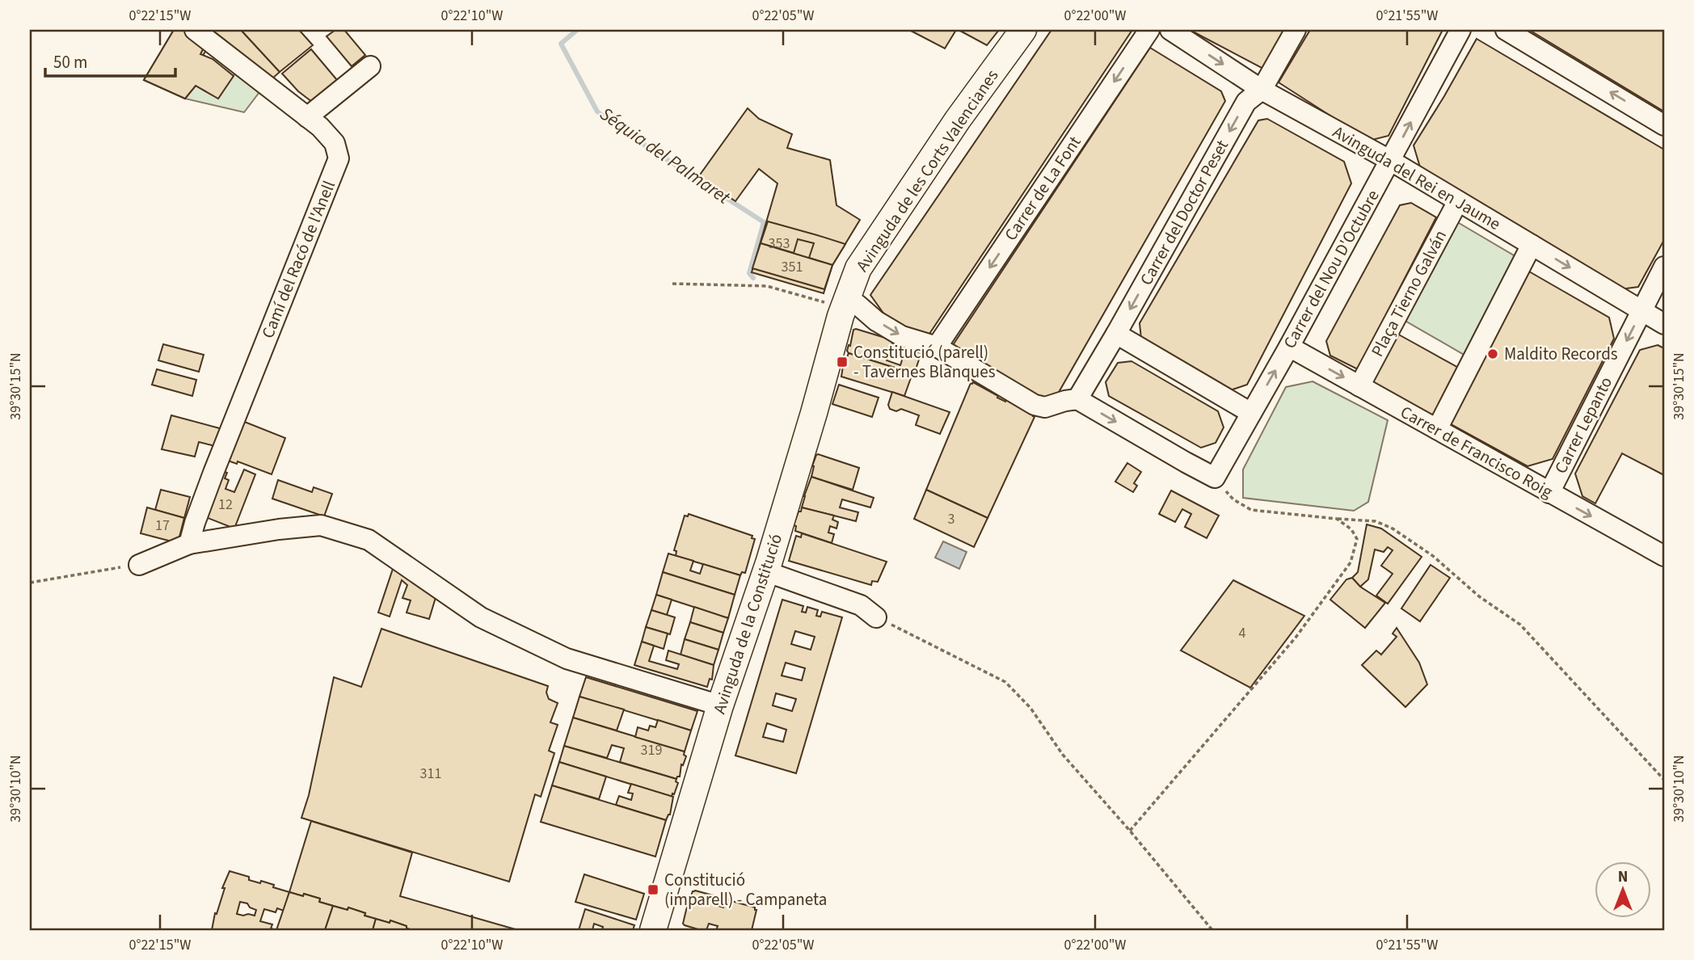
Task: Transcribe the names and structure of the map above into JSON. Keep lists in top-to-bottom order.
{
  "streets": {
    "main road": ["Avinguda de les Corts Valencianes", "Avinguda de la Constitució"],
    "street": [
      "Avinguda del Rei en Jaume",
      "Carrer de La Font",
      "Carrer del Doctor Peset",
      "Camí del Racó de l'Anell",
      "Carrer del Nou D'Octubre",
      "Plaça Tierno Galván",
      "Carrer Lepanto",
      "Carrer de Francisco Roig"
    ]
  },
  "crossings": [
    ["Avinguda de les Corts Valencianes", "Avinguda de la Constitució"],
    ["Avinguda del Rei en Jaume", "Carrer del Doctor Peset"],
    ["Avinguda del Rei en Jaume", "Carrer del Nou D'Octubre"],
    ["Avinguda del Rei en Jaume", "Plaça Tierno Galván"],
    ["Avinguda del Rei en Jaume", "Carrer Lepanto"],
    ["Carrer del Nou D'Octubre", "Carrer de Francisco Roig"],
    ["Plaça Tierno Galván", "Carrer de Francisco Roig"],
    ["Carrer Lepanto", "Carrer de Francisco Roig"]
  ],
  "one_way": [
    "Avinguda del Rei en Jaume",
    "Carrer de La Font",
    "Carrer del Doctor Peset",
    "Carrer del Nou D'Octubre",
    "Carrer de Francisco Roig"
  ],
  "water": ["Séquia del Palmaret"],
  "places": {
    "other": ["Maldito Records"],
    "transit": ["Constitució (parell) - Tavernes Blanques", "Constitució (imparell) - Campaneta"]
  },
  "house_numbers": [
    "353",
    "351",
    "12",
    "3",
    "17",
    "4",
    "319",
    "311"
  ],
  "scale_bar": "50 m",
  "north": "top",
  "coordinates": [
    "0°22'15\"W",
    "0°22'10\"W",
    "0°22'05\"W",
    "0°22'00\"W",
    "0°21'55\"W",
    "39°30'15\"N",
    "39°30'10\"N"
  ]
}
